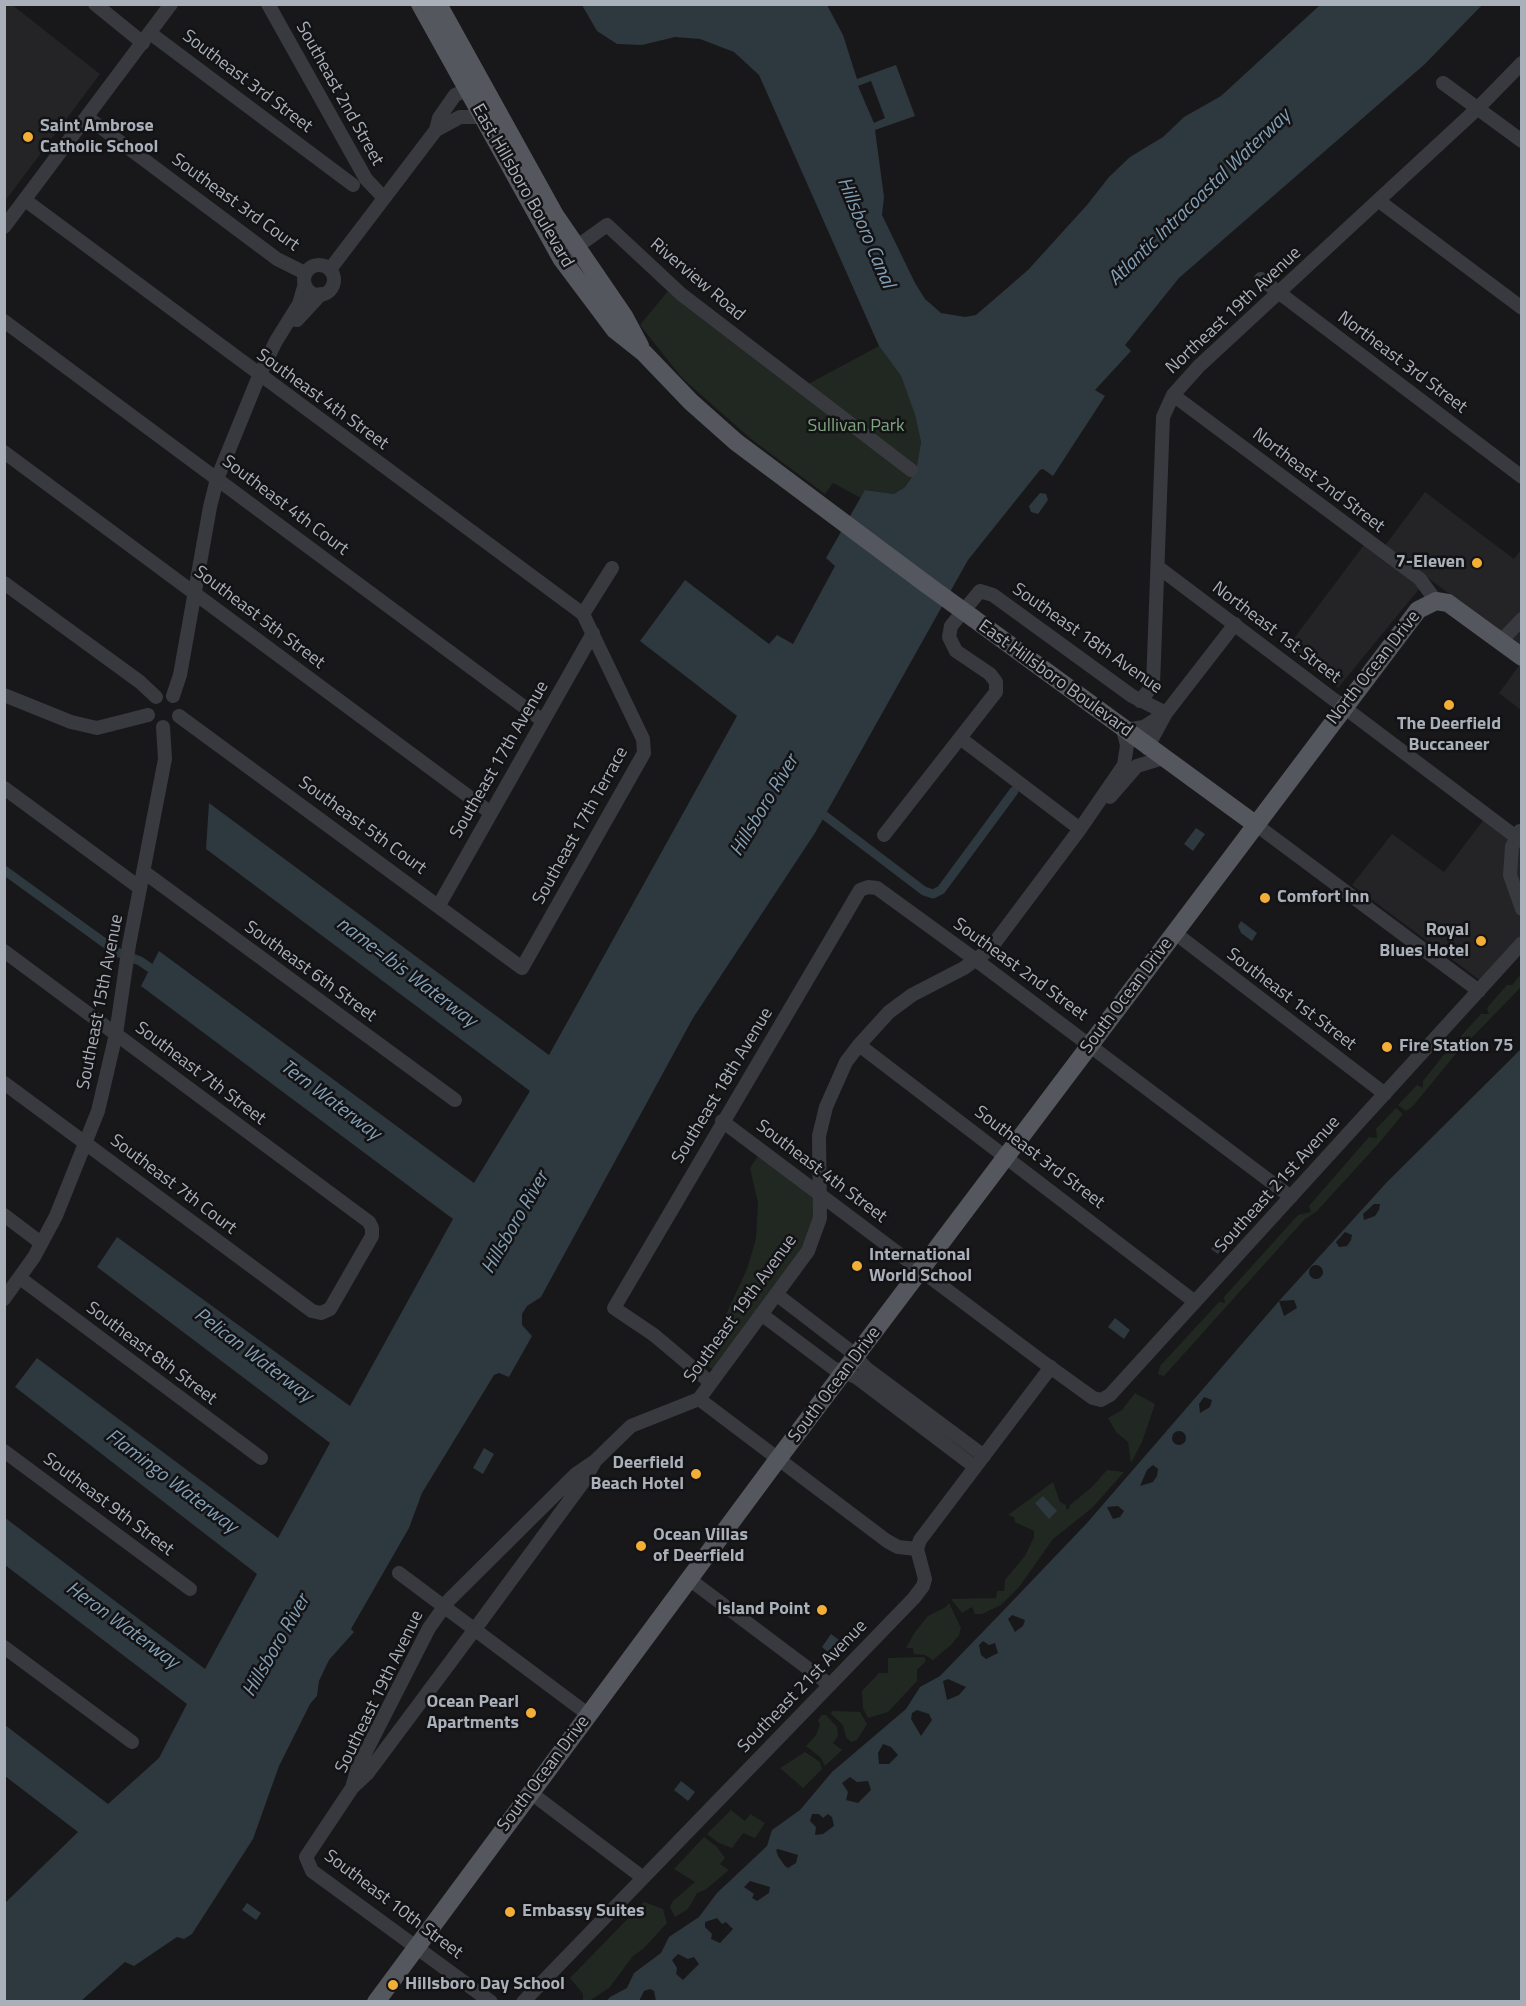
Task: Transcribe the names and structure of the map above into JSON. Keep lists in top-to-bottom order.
{
  "streets": {
    "main road": ["East Hillsboro Boulevard", "North Ocean Drive", "South Ocean Drive"],
    "street": [
      "Southeast 3rd Street",
      "Southeast 2nd Street",
      "Southeast 3rd Court",
      "Riverview Road",
      "Northeast 19th Avenue",
      "Northeast 3rd Street",
      "Southeast 4th Street",
      "Northeast 2nd Street",
      "Southeast 4th Court",
      "Southeast 5th Street",
      "Northeast 1st Street",
      "Southeast 18th Avenue",
      "Southeast 17th Avenue",
      "Southeast 5th Court",
      "Southeast 17th Terrace",
      "Southeast 6th Street",
      "Southeast 1st Street",
      "Southeast 15th Avenue",
      "Southeast 7th Street",
      "Southeast 7th Court",
      "Southeast 21st Avenue",
      "Southeast 19th Avenue",
      "Southeast 8th Street",
      "Southeast 9th Street",
      "Southeast 10th Street"
    ]
  },
  "crossings": [
    ["Southeast 3rd Street", "South Ocean Drive"],
    ["Southeast 3rd Street", "Southeast 21st Avenue"],
    ["Southeast 3rd Street", "Southeast 19th Avenue"],
    ["Southeast 2nd Street", "Southeast 18th Avenue"],
    ["Southeast 2nd Street", "South Ocean Drive"],
    ["Southeast 2nd Street", "Southeast 21st Avenue"],
    ["Southeast 2nd Street", "Southeast 19th Avenue"],
    ["East Hillsboro Boulevard", "Riverview Road"],
    ["East Hillsboro Boulevard", "North Ocean Drive"],
    ["East Hillsboro Boulevard", "South Ocean Drive"],
    ["East Hillsboro Boulevard", "Southeast 21st Avenue"],
    ["East Hillsboro Boulevard", "Southeast 19th Avenue"],
    ["Northeast 19th Avenue", "Northeast 3rd Street"],
    ["Northeast 19th Avenue", "Northeast 2nd Street"],
    ["Northeast 19th Avenue", "Northeast 1st Street"],
    ["Northeast 19th Avenue", "Southeast 18th Avenue"],
    ["Southeast 4th Street", "Southeast 18th Avenue"],
    ["Southeast 4th Street", "Southeast 17th Avenue"],
    ["Southeast 4th Street", "Southeast 17th Terrace"],
    ["Southeast 4th Street", "South Ocean Drive"],
    ["Southeast 4th Street", "Southeast 21st Avenue"],
    ["Southeast 4th Street", "Southeast 19th Avenue"],
    ["Northeast 2nd Street", "North Ocean Drive"],
    ["Southeast 4th Court", "Southeast 17th Avenue"],
    ["Southeast 5th Street", "Southeast 17th Avenue"],
    ["Northeast 1st Street", "North Ocean Drive"],
    ["Southeast 18th Avenue", "Southeast 19th Avenue"],
    ["North Ocean Drive", "South Ocean Drive"],
    ["Southeast 17th Avenue", "Southeast 5th Court"],
    ["Southeast 17th Avenue", "Southeast 17th Terrace"],
    ["Southeast 5th Court", "Southeast 17th Terrace"],
    ["Southeast 5th Court", "Southeast 15th Avenue"],
    ["Southeast 6th Street", "Southeast 15th Avenue"],
    ["South Ocean Drive", "Southeast 1st Street"],
    ["South Ocean Drive", "Southeast 10th Street"],
    ["Southeast 1st Street", "Southeast 21st Avenue"],
    ["Southeast 15th Avenue", "Southeast 7th Street"],
    ["Southeast 15th Avenue", "Southeast 7th Court"],
    ["Southeast 15th Avenue", "Southeast 8th Street"],
    ["Southeast 7th Street", "Southeast 7th Court"],
    ["Southeast 19th Avenue", "Southeast 10th Street"]
  ],
  "water": [
    "Atlantic Intracoastal Waterway",
    "Hillsboro Canal",
    "Hillsboro River",
    "name=Ibis Waterway",
    "Tern Waterway",
    "Pelican Waterway",
    "Flamingo Waterway",
    "Heron Waterway"
  ],
  "parks": ["Sullivan Park"],
  "places": [
    "Saint Ambrose Catholic School",
    "7-Eleven",
    "The Deerfield Buccaneer",
    "Comfort Inn",
    "Royal Blues Hotel",
    "Fire Station 75",
    "International World School",
    "Deerfield Beach Hotel",
    "Ocean Villas of Deerfield",
    "Island Point",
    "Ocean Pearl Apartments",
    "Embassy Suites",
    "Hillsboro Day School"
  ]
}
